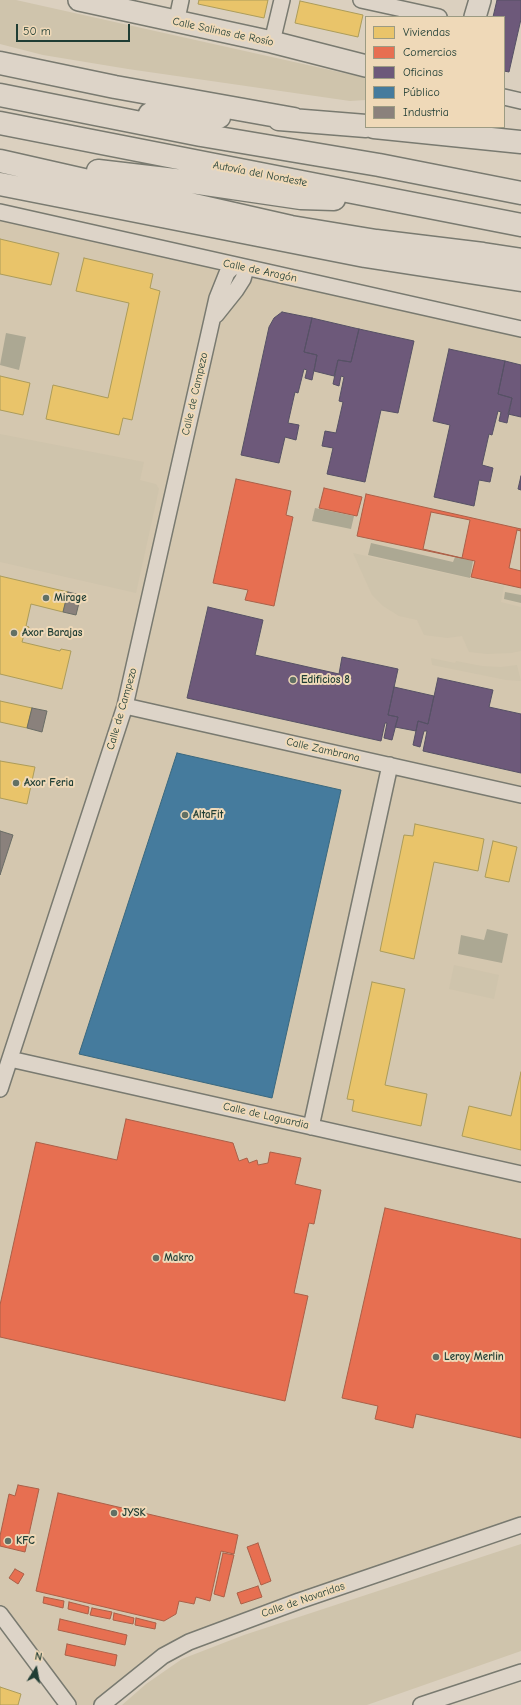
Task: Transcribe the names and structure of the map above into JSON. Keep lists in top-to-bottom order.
{
  "streets": {
    "highway": ["Autovía del Nordeste"],
    "street": [
      "Calle Salinas de Rosío",
      "Calle de Aragón",
      "Calle de Campezo",
      "Calle Zambrana",
      "Calle de Laguardia",
      "Calle de Navaridas"
    ]
  },
  "crossings": [
    ["Calle de Aragón", "Calle de Campezo"],
    ["Calle de Campezo", "Calle Zambrana"],
    ["Calle de Campezo", "Calle de Laguardia"]
  ],
  "places": [
    "Mirage",
    "Axor Barajas",
    "Edificios 8",
    "Axor Feria",
    "AltaFit",
    "Makro",
    "Leroy Merlin",
    "JYSK",
    "KFC"
  ],
  "legend": [
    "Viviendas",
    "Comercios",
    "Oficinas",
    "Público",
    "Industria"
  ],
  "scale_bar": "50 m",
  "north": "top"
}
